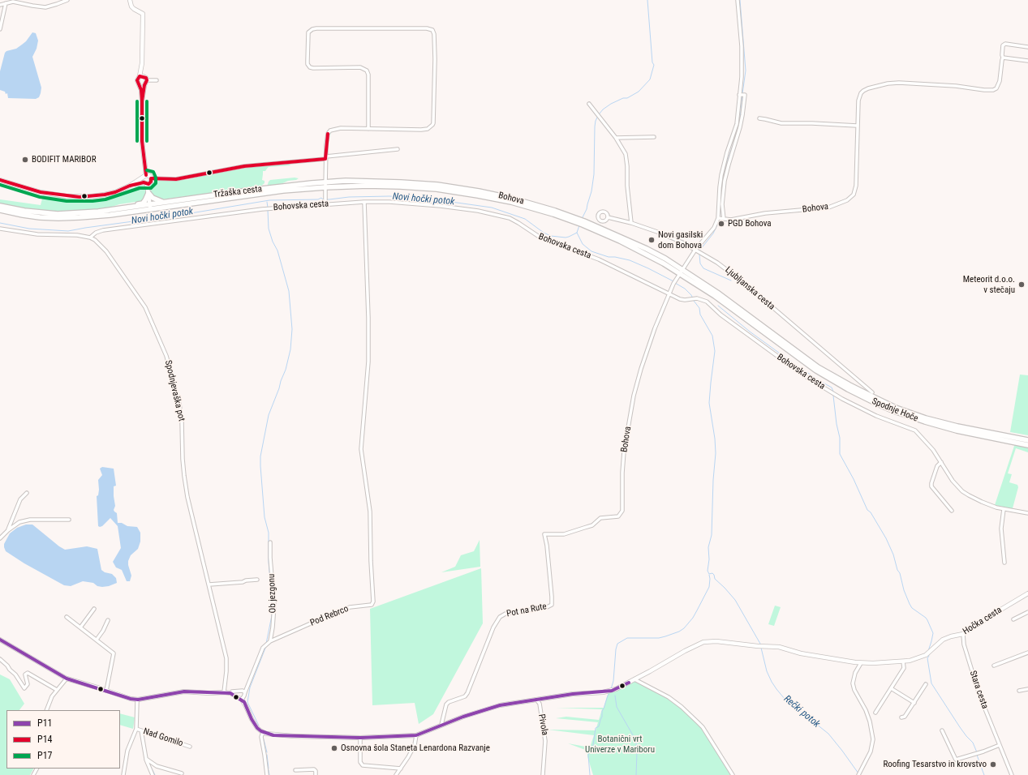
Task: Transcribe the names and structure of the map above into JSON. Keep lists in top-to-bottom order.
{
  "streets": {
    "main road": ["Tržaška cesta", "Bohova", "Spodnje Hoče"],
    "street": [
      "Bohovska cesta",
      "Ljubljanska cesta",
      "Spodnjevaška pot",
      "Ob jezgonu",
      "Pot na Rute",
      "Pod Rebrco",
      "Hočka cesta",
      "Stara cesta",
      "Pivola",
      "Nad Gomilo"
    ]
  },
  "crossings": [
    ["Tržaška cesta", "Bohova"],
    ["Bohova", "Bohovska cesta"],
    ["Bohova", "Ljubljanska cesta"],
    ["Bohova", "Spodnje Hoče"],
    ["Bohova", "Pot na Rute"],
    ["Bohovska cesta", "Spodnjevaška pot"],
    ["Bohovska cesta", "Pod Rebrco"],
    ["Ob jezgonu", "Pod Rebrco"],
    ["Hočka cesta", "Stara cesta"]
  ],
  "water": ["Novi hočki potok", "Rečki potok"],
  "parks": ["Botanični vrt Univerze v Mariboru"],
  "places": [
    "BODIFIT MARIBOR",
    "PGD Bohova",
    "Novi gasilski dom Bohova",
    "Meteorit d.o.o. v stečaju",
    "Osnovna šola Staneta Lenardona Razvanje",
    "Roofing Tesarstvo in krovstvo"
  ],
  "lines": ["transit line P14", "transit line P17", "transit line P11"],
  "legend": ["P11", "P14", "P17"]
}
